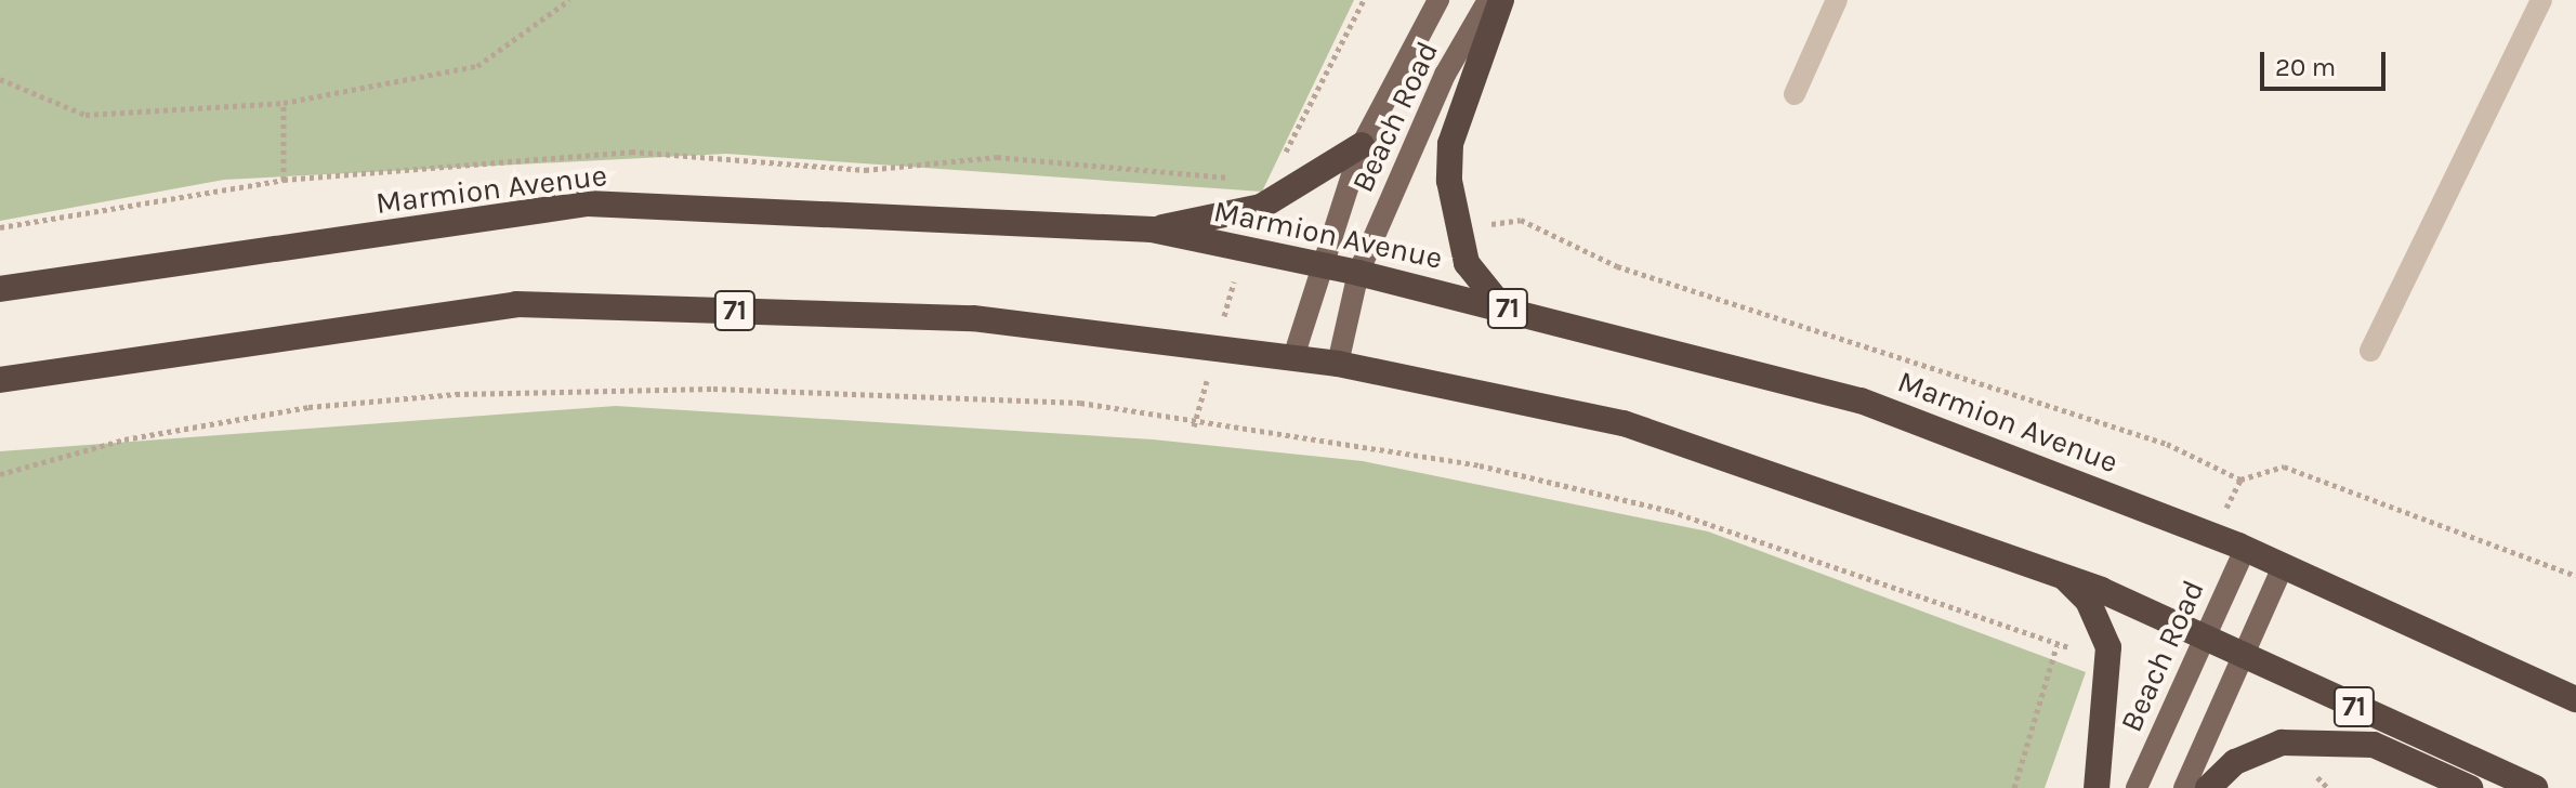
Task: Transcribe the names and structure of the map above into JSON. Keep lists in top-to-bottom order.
{
  "streets": {
    "highway": ["Marmion Avenue", "71"],
    "main road": ["Beach Road"]
  },
  "crossings": [
    ["Beach Road", "Marmion Avenue"],
    ["Beach Road", "71"]
  ],
  "scale_bar": "20 m"
}
